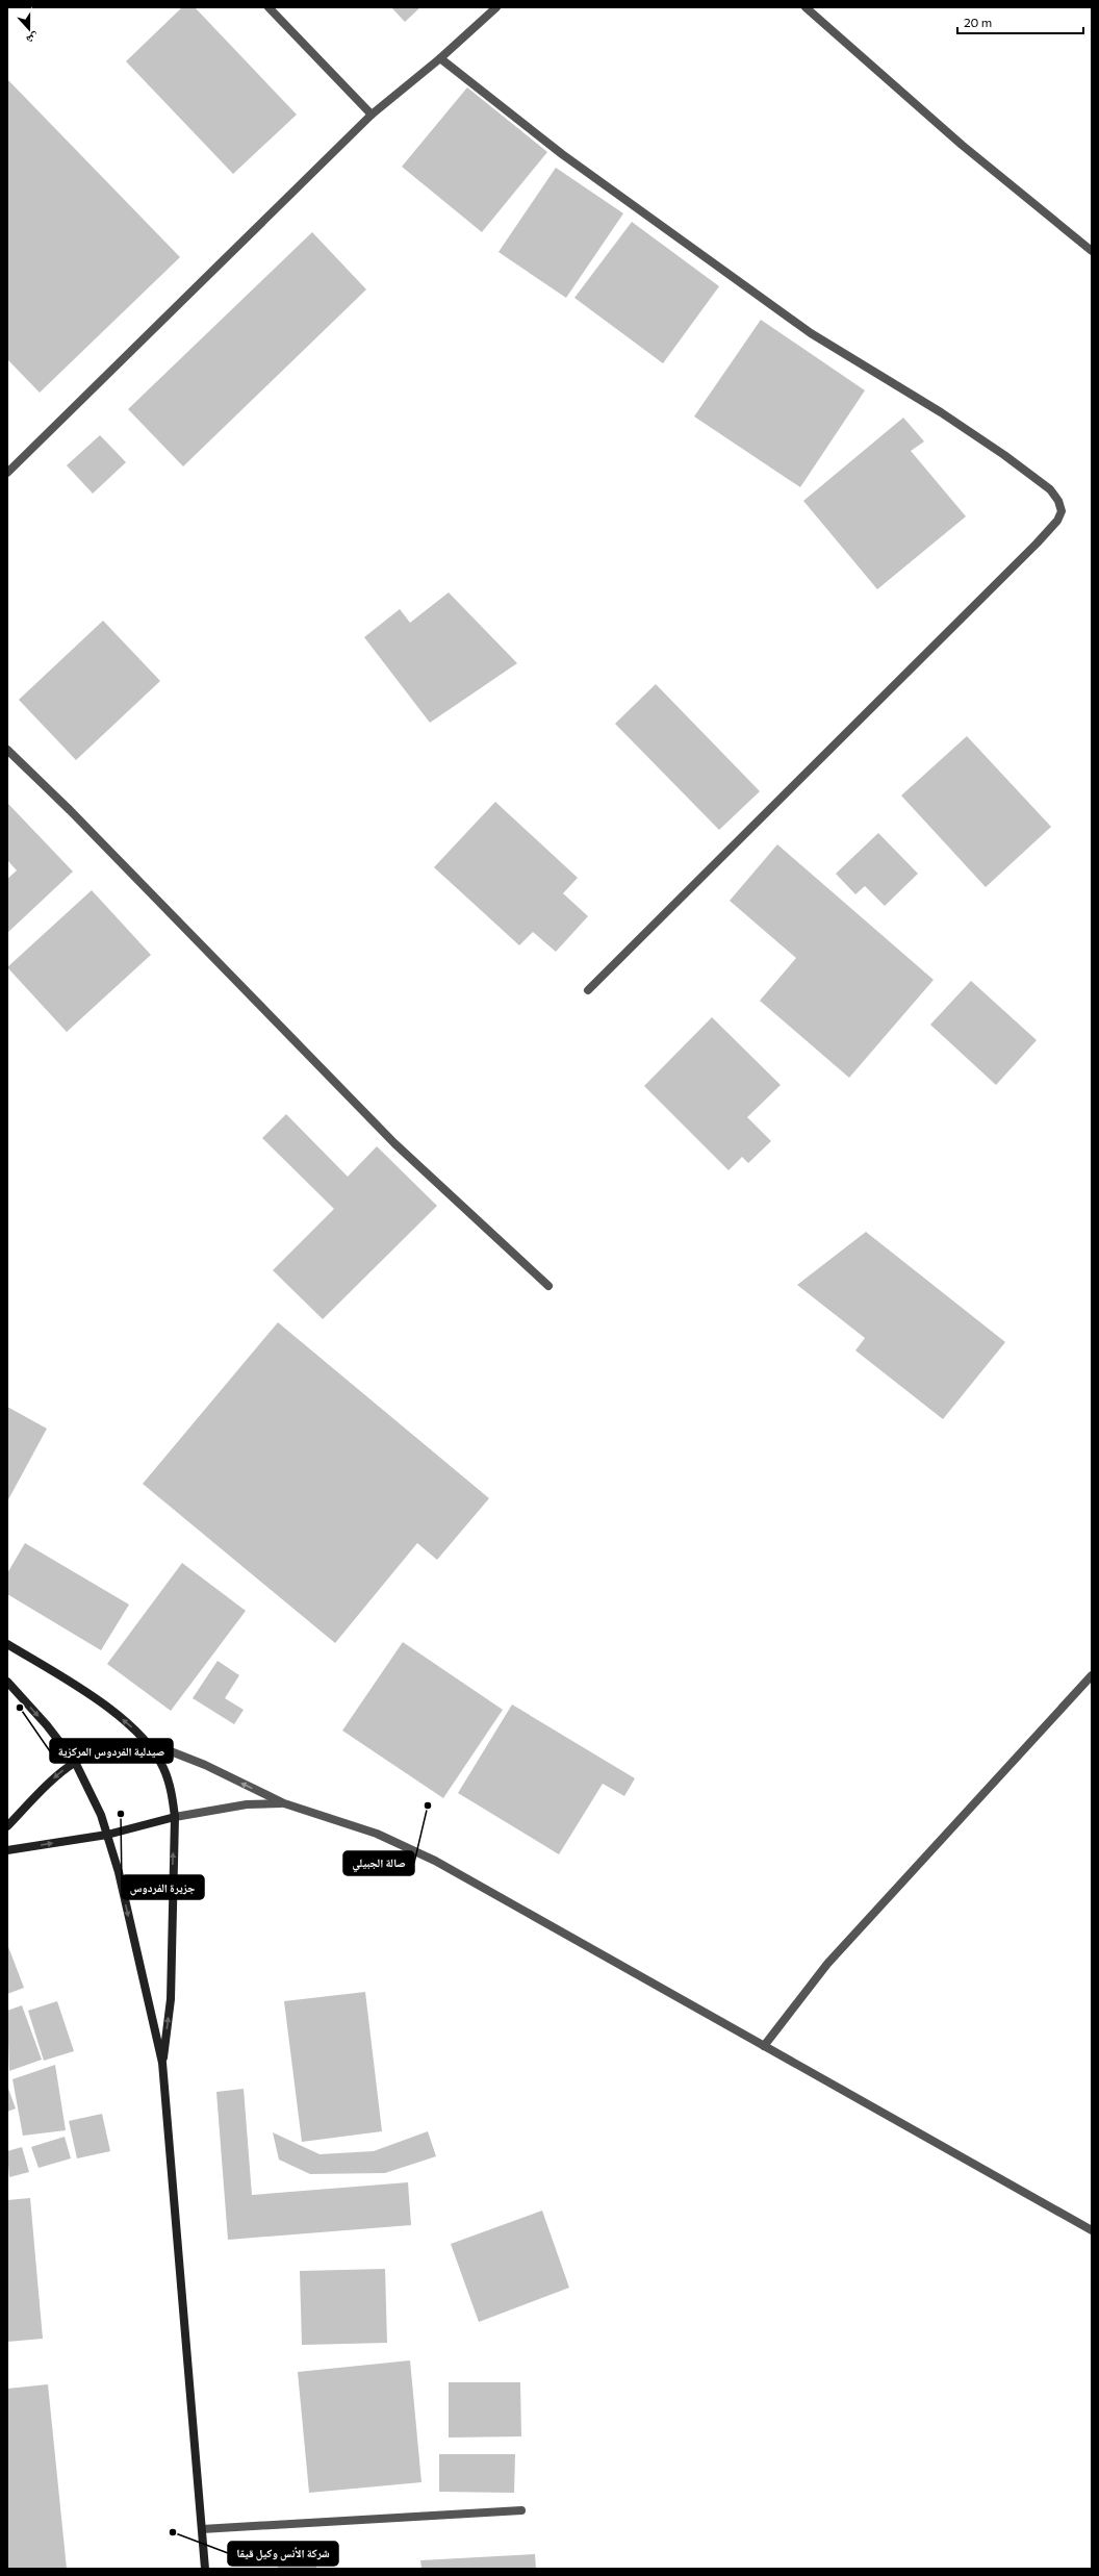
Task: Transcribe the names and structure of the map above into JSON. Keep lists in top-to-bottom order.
{
  "places": [
    "صيدلية الفردوس المركزية",
    "صالة الجبيلي",
    "جزيرة الفردوس",
    "شركة الأنس وكيل قيقا"
  ],
  "scale_bar": "20 m",
  "north": "bottom"
}
